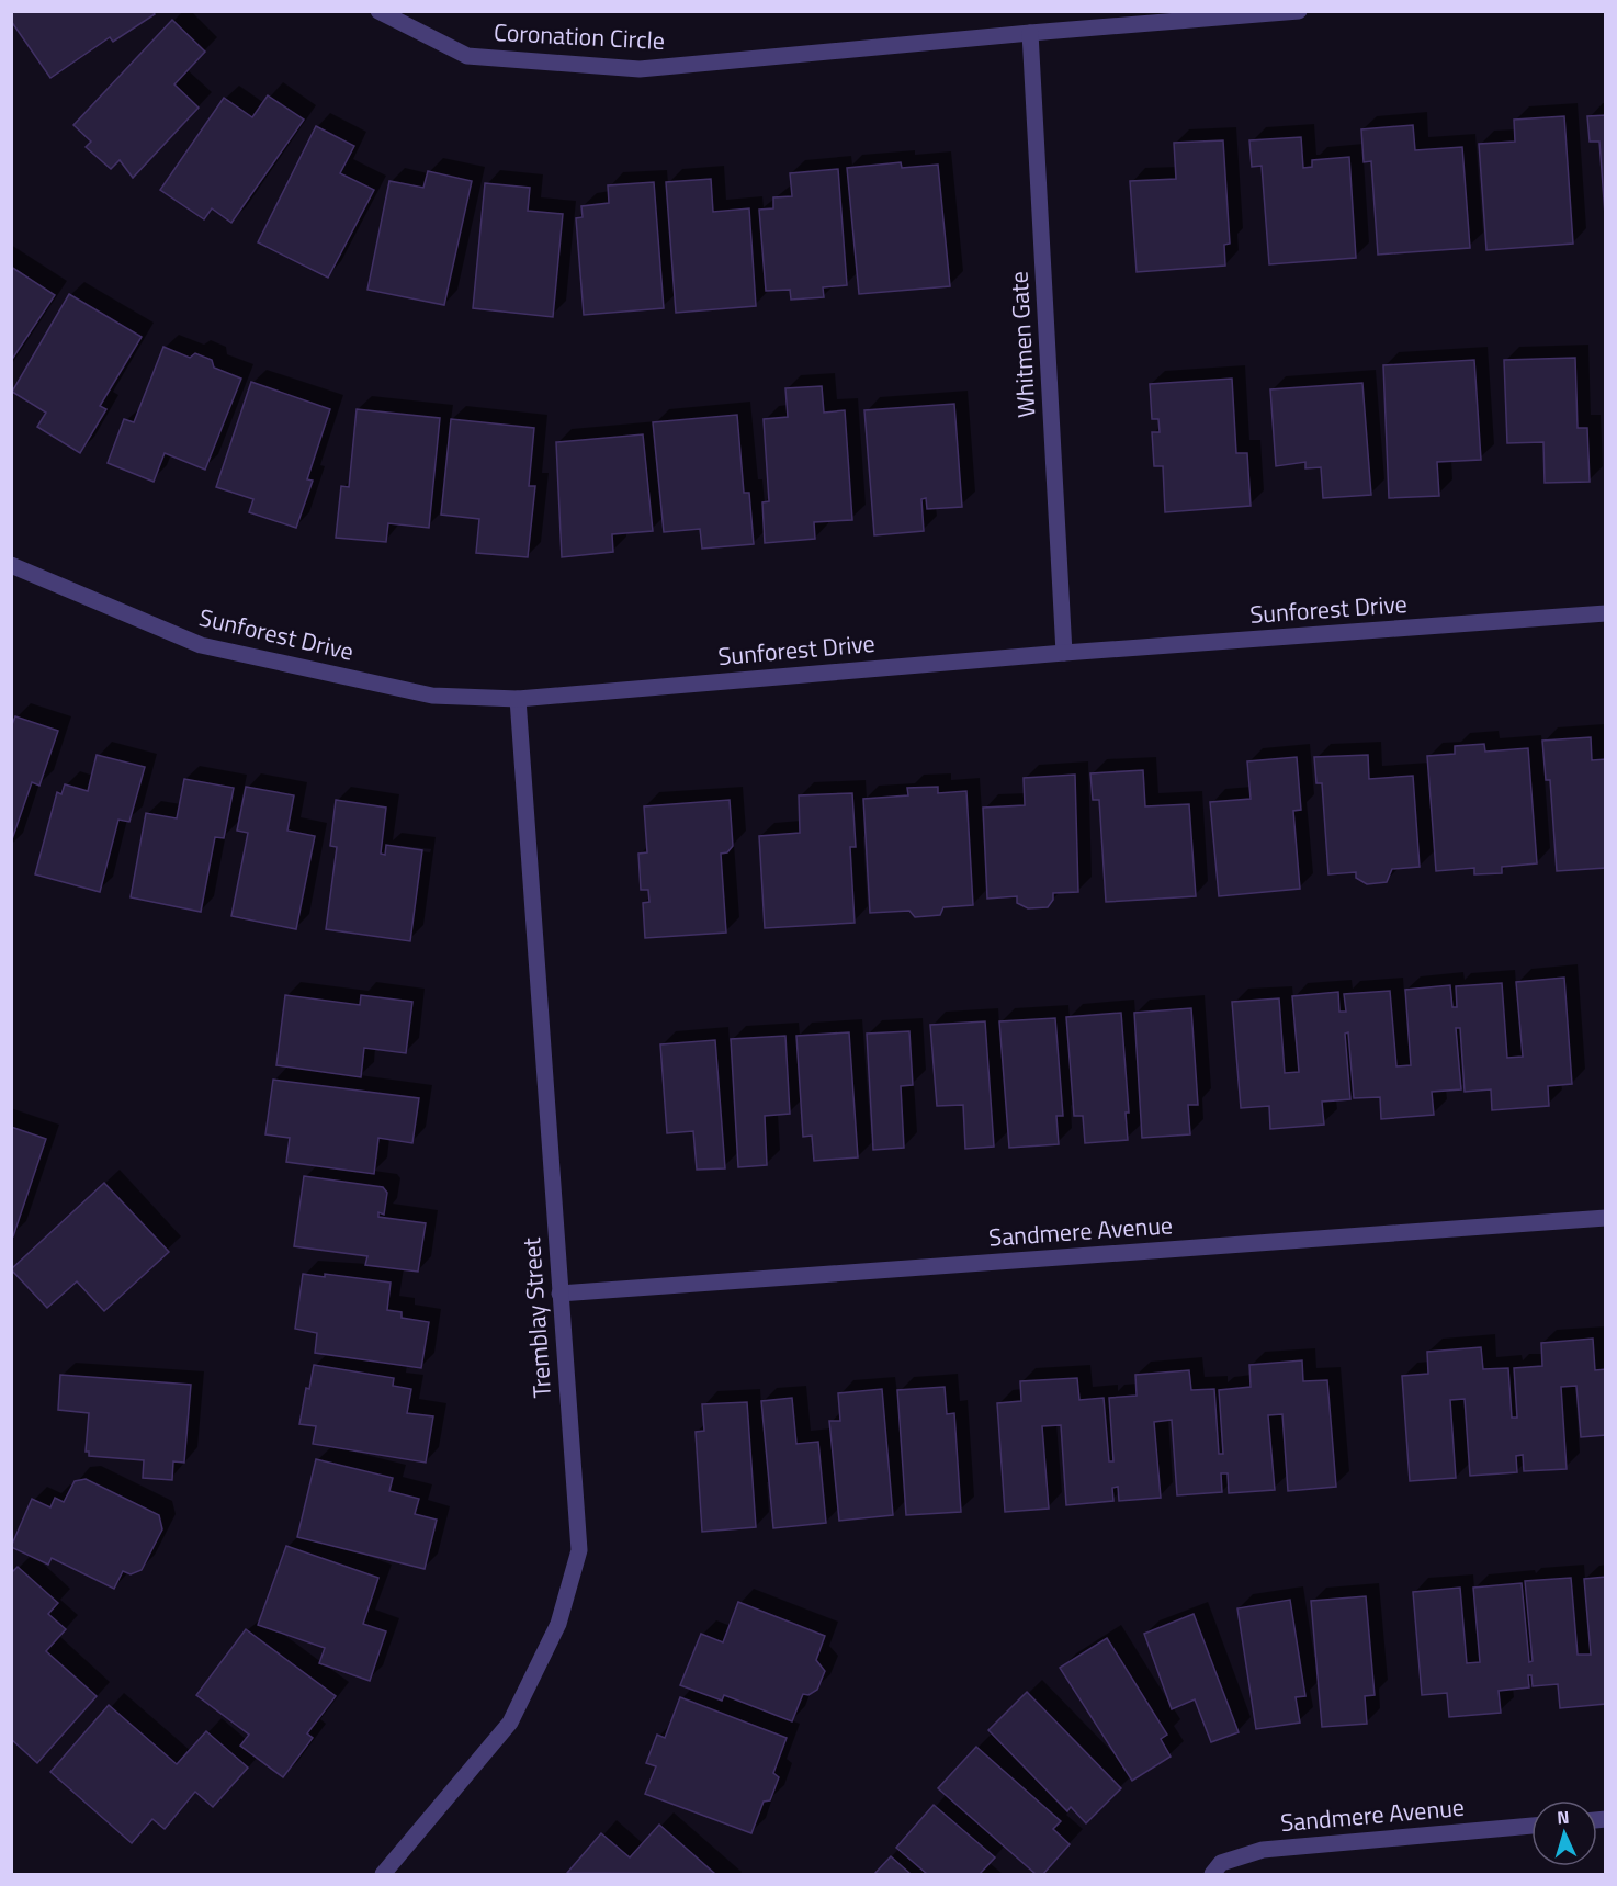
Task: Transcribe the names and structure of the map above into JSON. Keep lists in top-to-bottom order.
{
  "streets": {
    "street": [
      "Coronation Circle",
      "Whitmen Gate",
      "Sunforest Drive",
      "Sandmere Avenue",
      "Tremblay Street"
    ]
  },
  "crossings": [
    ["Coronation Circle", "Whitmen Gate"],
    ["Whitmen Gate", "Sunforest Drive"],
    ["Sunforest Drive", "Tremblay Street"],
    ["Sandmere Avenue", "Tremblay Street"]
  ],
  "north": "top"
}
